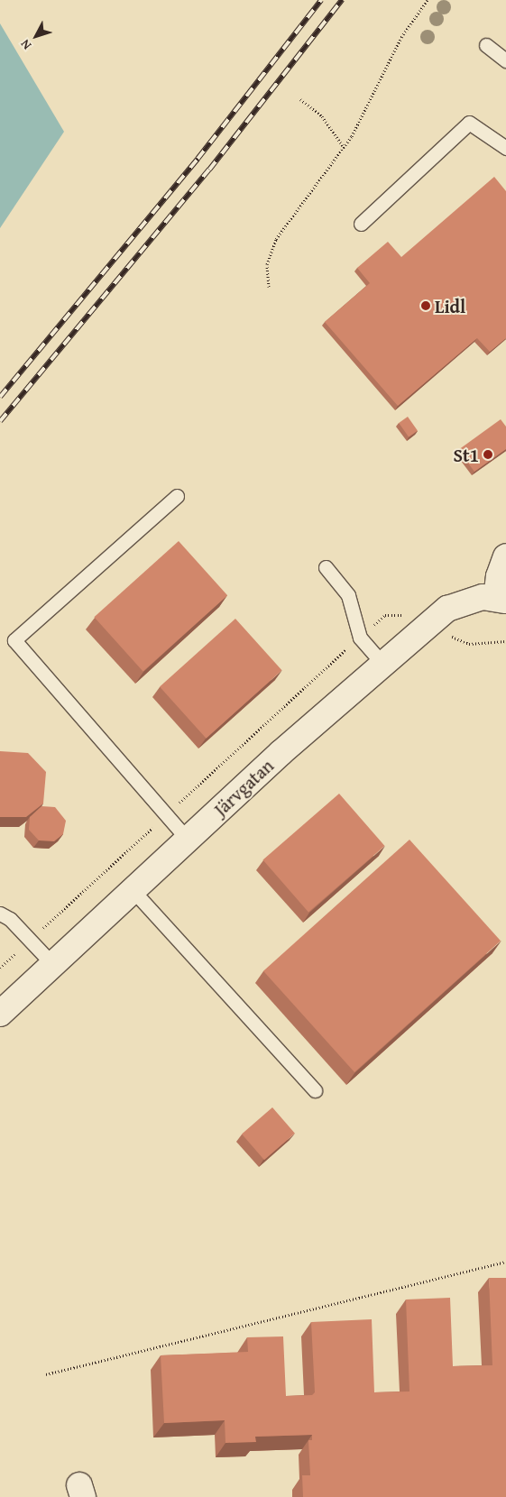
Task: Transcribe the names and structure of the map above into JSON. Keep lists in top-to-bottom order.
{
  "streets": {
    "street": ["Järvgatan"]
  },
  "places": ["Lidl", "St1"],
  "north": "bottom left"
}
